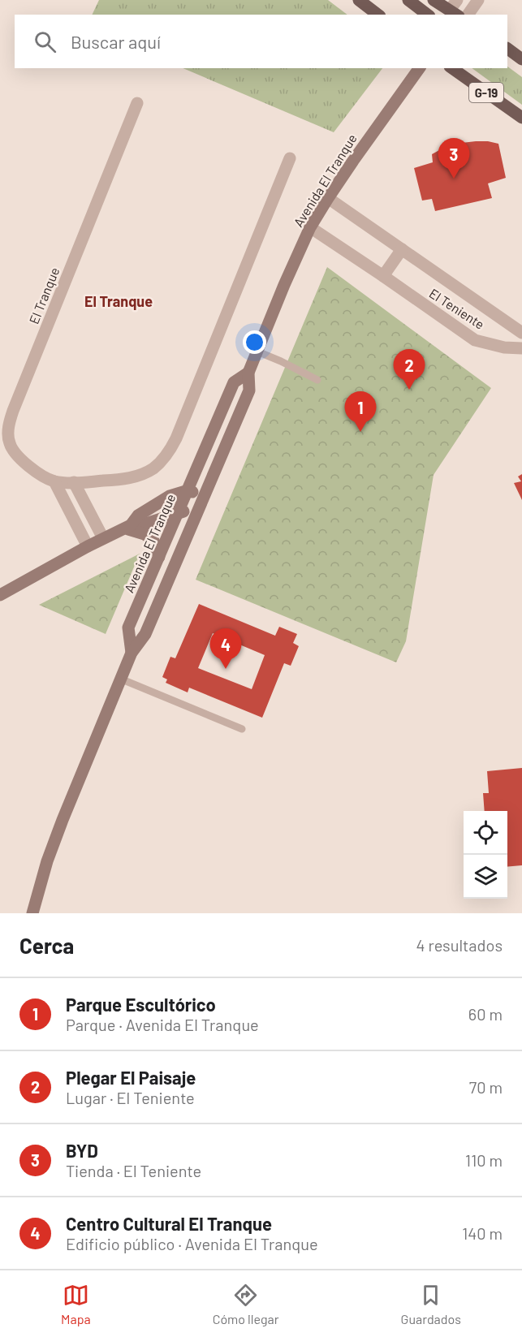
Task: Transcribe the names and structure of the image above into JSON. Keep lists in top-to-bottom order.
{
  "streets": {
    "main road": ["G-19", "Avenida El Tranque"],
    "street": ["El Tranque", "El Teniente"]
  },
  "crossings": [
    ["Avenida El Tranque", "El Teniente"]
  ],
  "districts": ["El Tranque"],
  "page": {
    "search": "Buscar aquí",
    "pins": [
      "3",
      "2",
      "1",
      "4"
    ],
    "heading": ["Cerca", "4 resultados"],
    "list": [
      {
        "mark": "1",
        "name": "Parque Escultórico",
        "note": "Parque · Avenida El Tranque",
        "value": "60 m"
      },
      {
        "mark": "2",
        "name": "Plegar El Paisaje",
        "note": "Lugar · El Teniente",
        "value": "70 m"
      },
      {
        "mark": "3",
        "name": "BYD",
        "note": "Tienda · El Teniente",
        "value": "110 m"
      },
      {
        "mark": "4",
        "name": "Centro Cultural El Tranque",
        "note": "Edificio público · Avenida El Tranque",
        "value": "140 m"
      }
    ],
    "nav": ["Mapa", "Cómo llegar", "Guardados"]
  }
}
